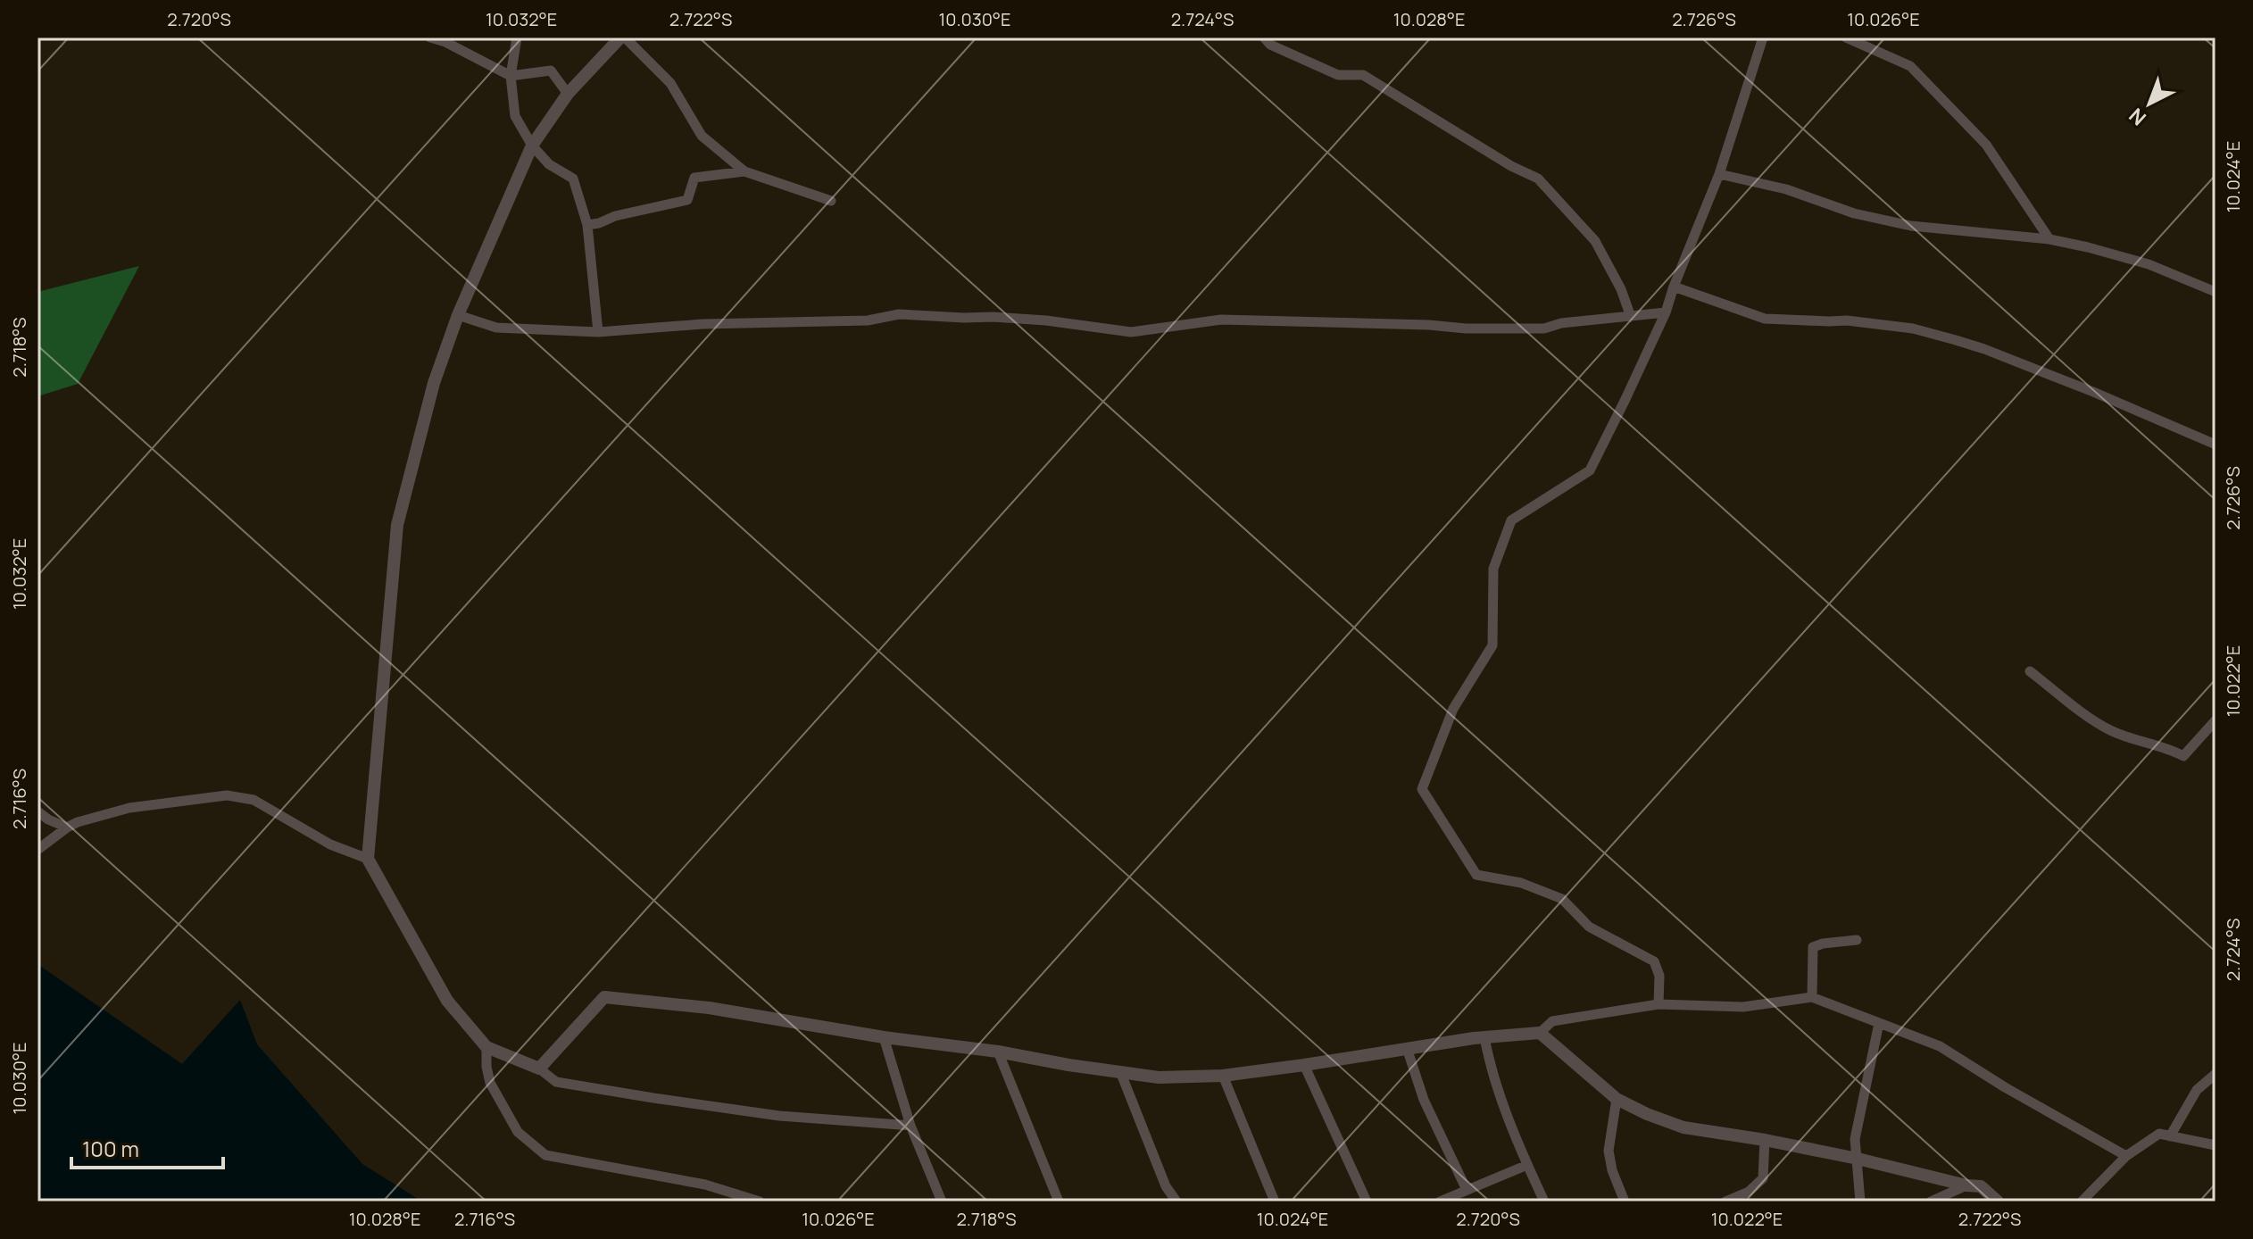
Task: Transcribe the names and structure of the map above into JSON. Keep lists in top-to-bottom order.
{
  "scale_bar": "100 m",
  "north": "bottom left",
  "coordinates": [
    "2.720°S",
    "10.032°E",
    "2.722°S",
    "10.030°E",
    "2.724°S",
    "10.028°E",
    "2.726°S",
    "10.026°E",
    "10.024°E",
    "2.718°S",
    "10.022°E",
    "2.716°S"
  ]
}
